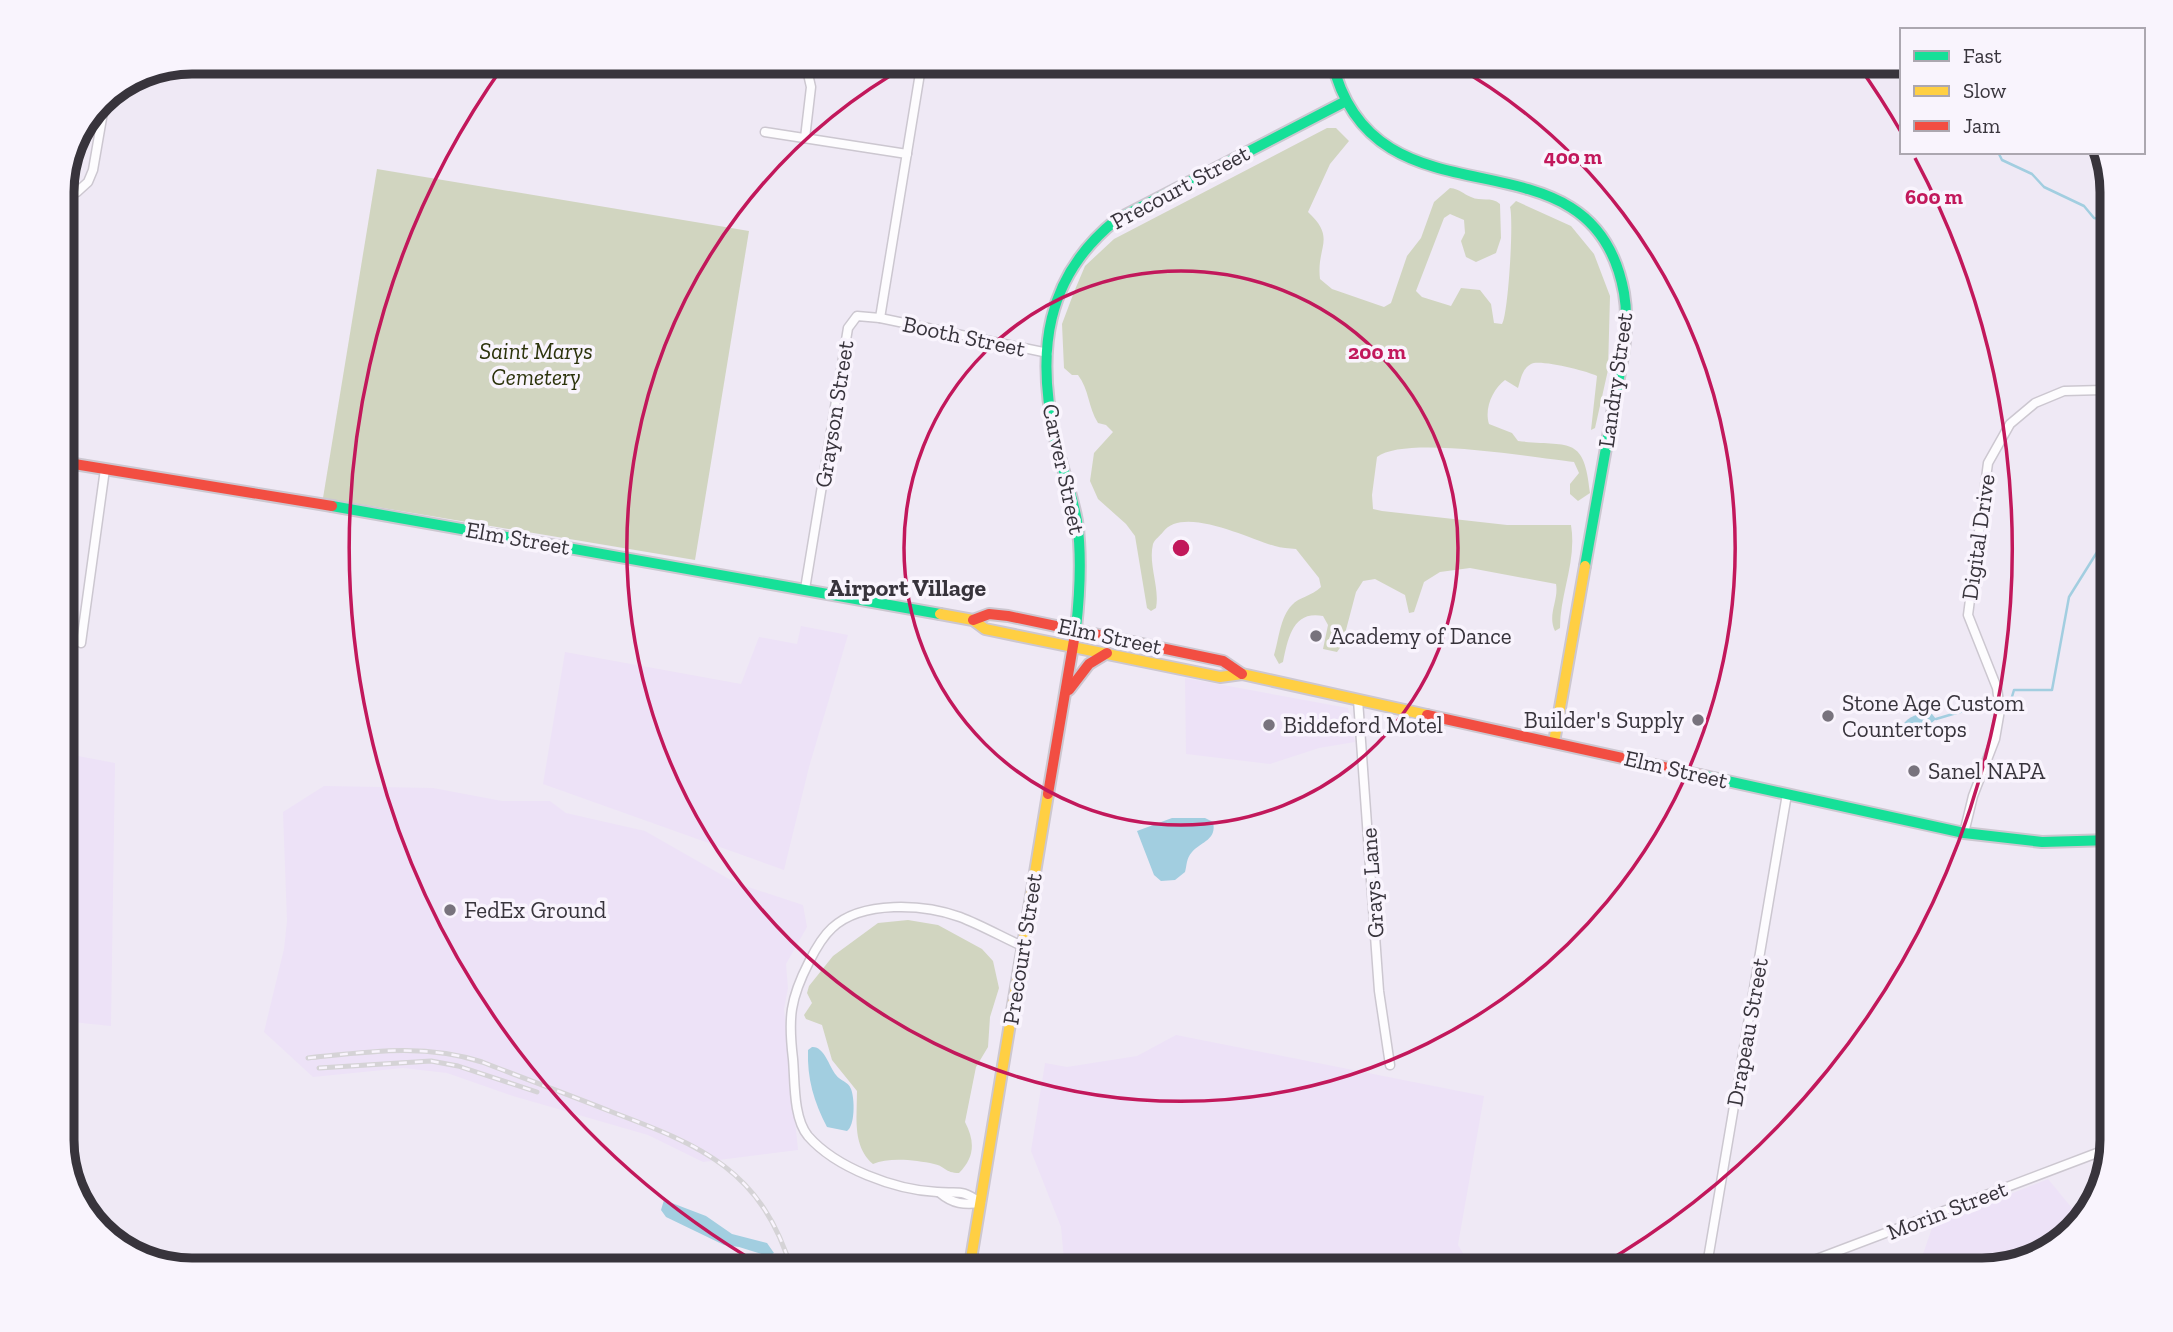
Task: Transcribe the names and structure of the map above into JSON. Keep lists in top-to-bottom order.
{
  "streets": {
    "main road": [
      "Precourt Street",
      "Landry Street",
      "Carver Street",
      "Elm Street"
    ],
    "street": [
      "Booth Street",
      "Grayson Street",
      "Digital Drive",
      "Grays Lane",
      "Drapeau Street",
      "Morin Street"
    ]
  },
  "crossings": [
    ["Precourt Street", "Booth Street"],
    ["Precourt Street", "Landry Street"],
    ["Precourt Street", "Carver Street"],
    ["Precourt Street", "Elm Street"],
    ["Booth Street", "Grayson Street"],
    ["Booth Street", "Carver Street"],
    ["Landry Street", "Elm Street"],
    ["Grayson Street", "Elm Street"],
    ["Carver Street", "Elm Street"],
    ["Digital Drive", "Elm Street"],
    ["Elm Street", "Grays Lane"],
    ["Elm Street", "Drapeau Street"]
  ],
  "districts": ["Airport Village"],
  "parks": ["Saint Marys Cemetery"],
  "places": [
    "Academy of Dance",
    "Stone Age Custom Countertops",
    "Builder's Supply",
    "Biddeford Motel",
    "Sanel NAPA",
    "FedEx Ground"
  ],
  "legend": ["Fast", "Slow", "Jam"],
  "rings": ["400 m", "600 m", "200 m"]
}
